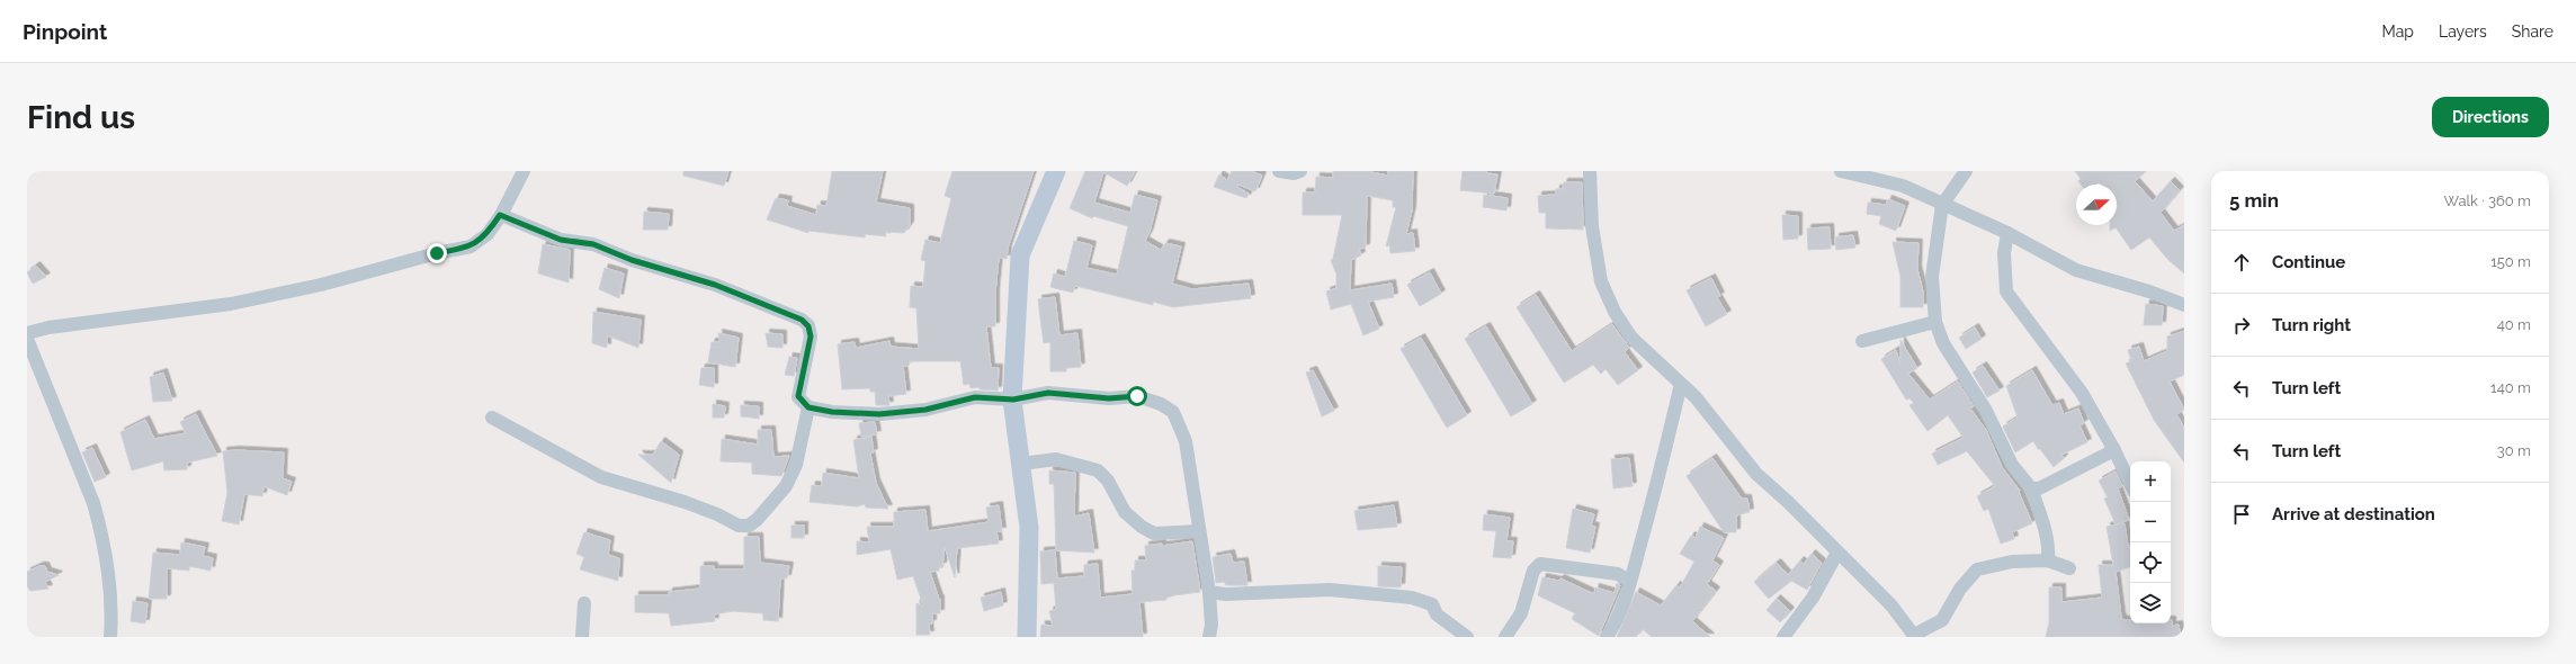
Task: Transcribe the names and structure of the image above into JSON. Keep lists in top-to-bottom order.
{
  "north": "right",
  "page": {
    "header": "Pinpoint",
    "nav": ["Map", "Layers", "Share"],
    "buttons": "Directions",
    "title": "Find us",
    "heading": ["5 min", "Walk · 360 m"],
    "list": [
      ["Continue", "150 m"],
      ["Turn right", "40 m"],
      ["Turn left", "140 m"],
      ["Turn left", "30 m"],
      "Arrive at destination"
    ],
    "map_buttons": ["+", "−"]
  }
}
